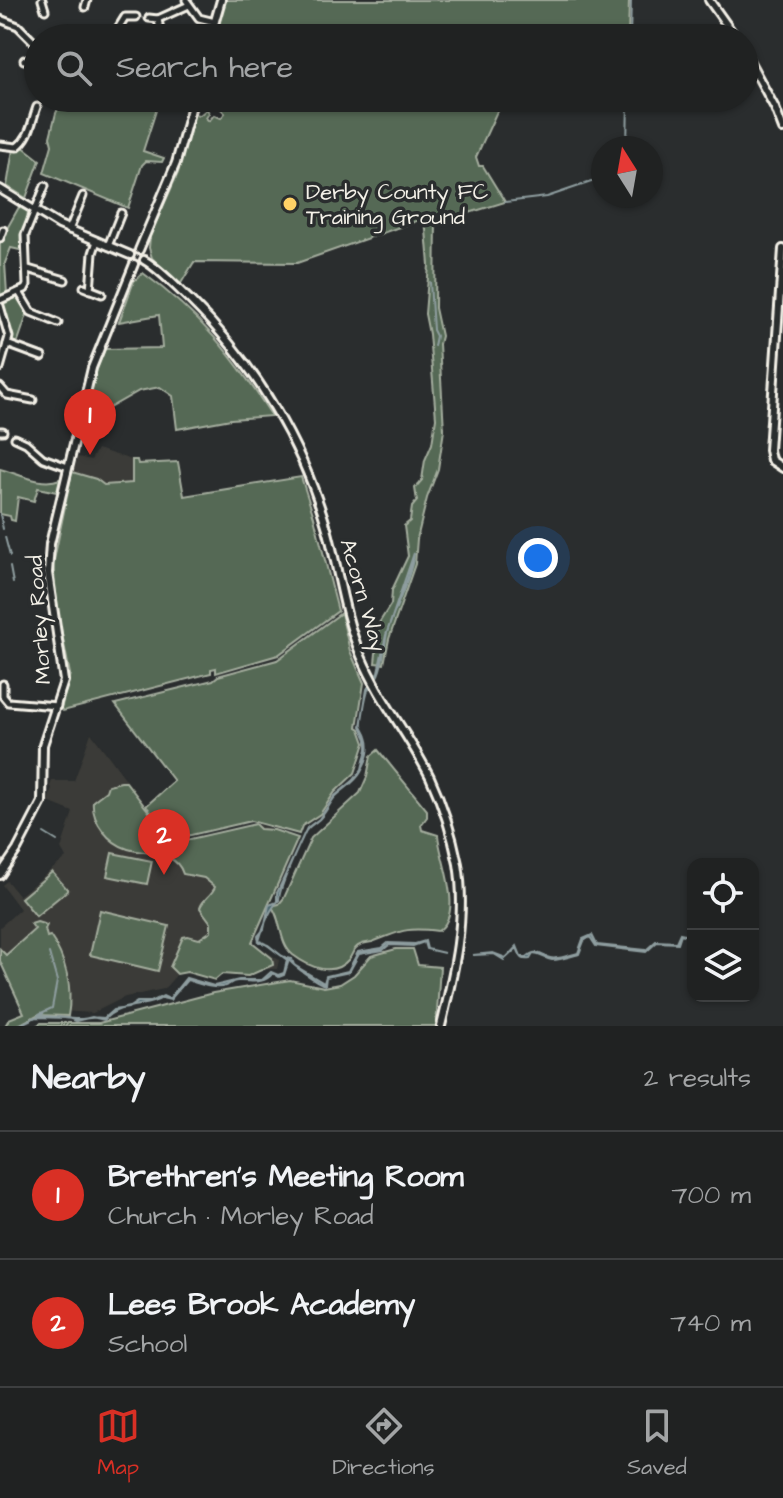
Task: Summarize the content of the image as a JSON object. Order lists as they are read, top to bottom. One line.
{"streets":{"street":["Acorn Way","Morley Road"]},"crossings":[["Acorn Way","Morley Road"]],"places":["Derby County FC Training Ground"],"north":"top","page":{"search":"Search here","pins":["1","2"],"heading":["Nearby","2 results"],"list":[{"mark":"1","name":"Brethren's Meeting Room","note":"Church · Morley Road","value":"700 m"},{"mark":"2","name":"Lees Brook Academy","note":"School","value":"740 m"}],"nav":["Map","Directions","Saved"]}}
